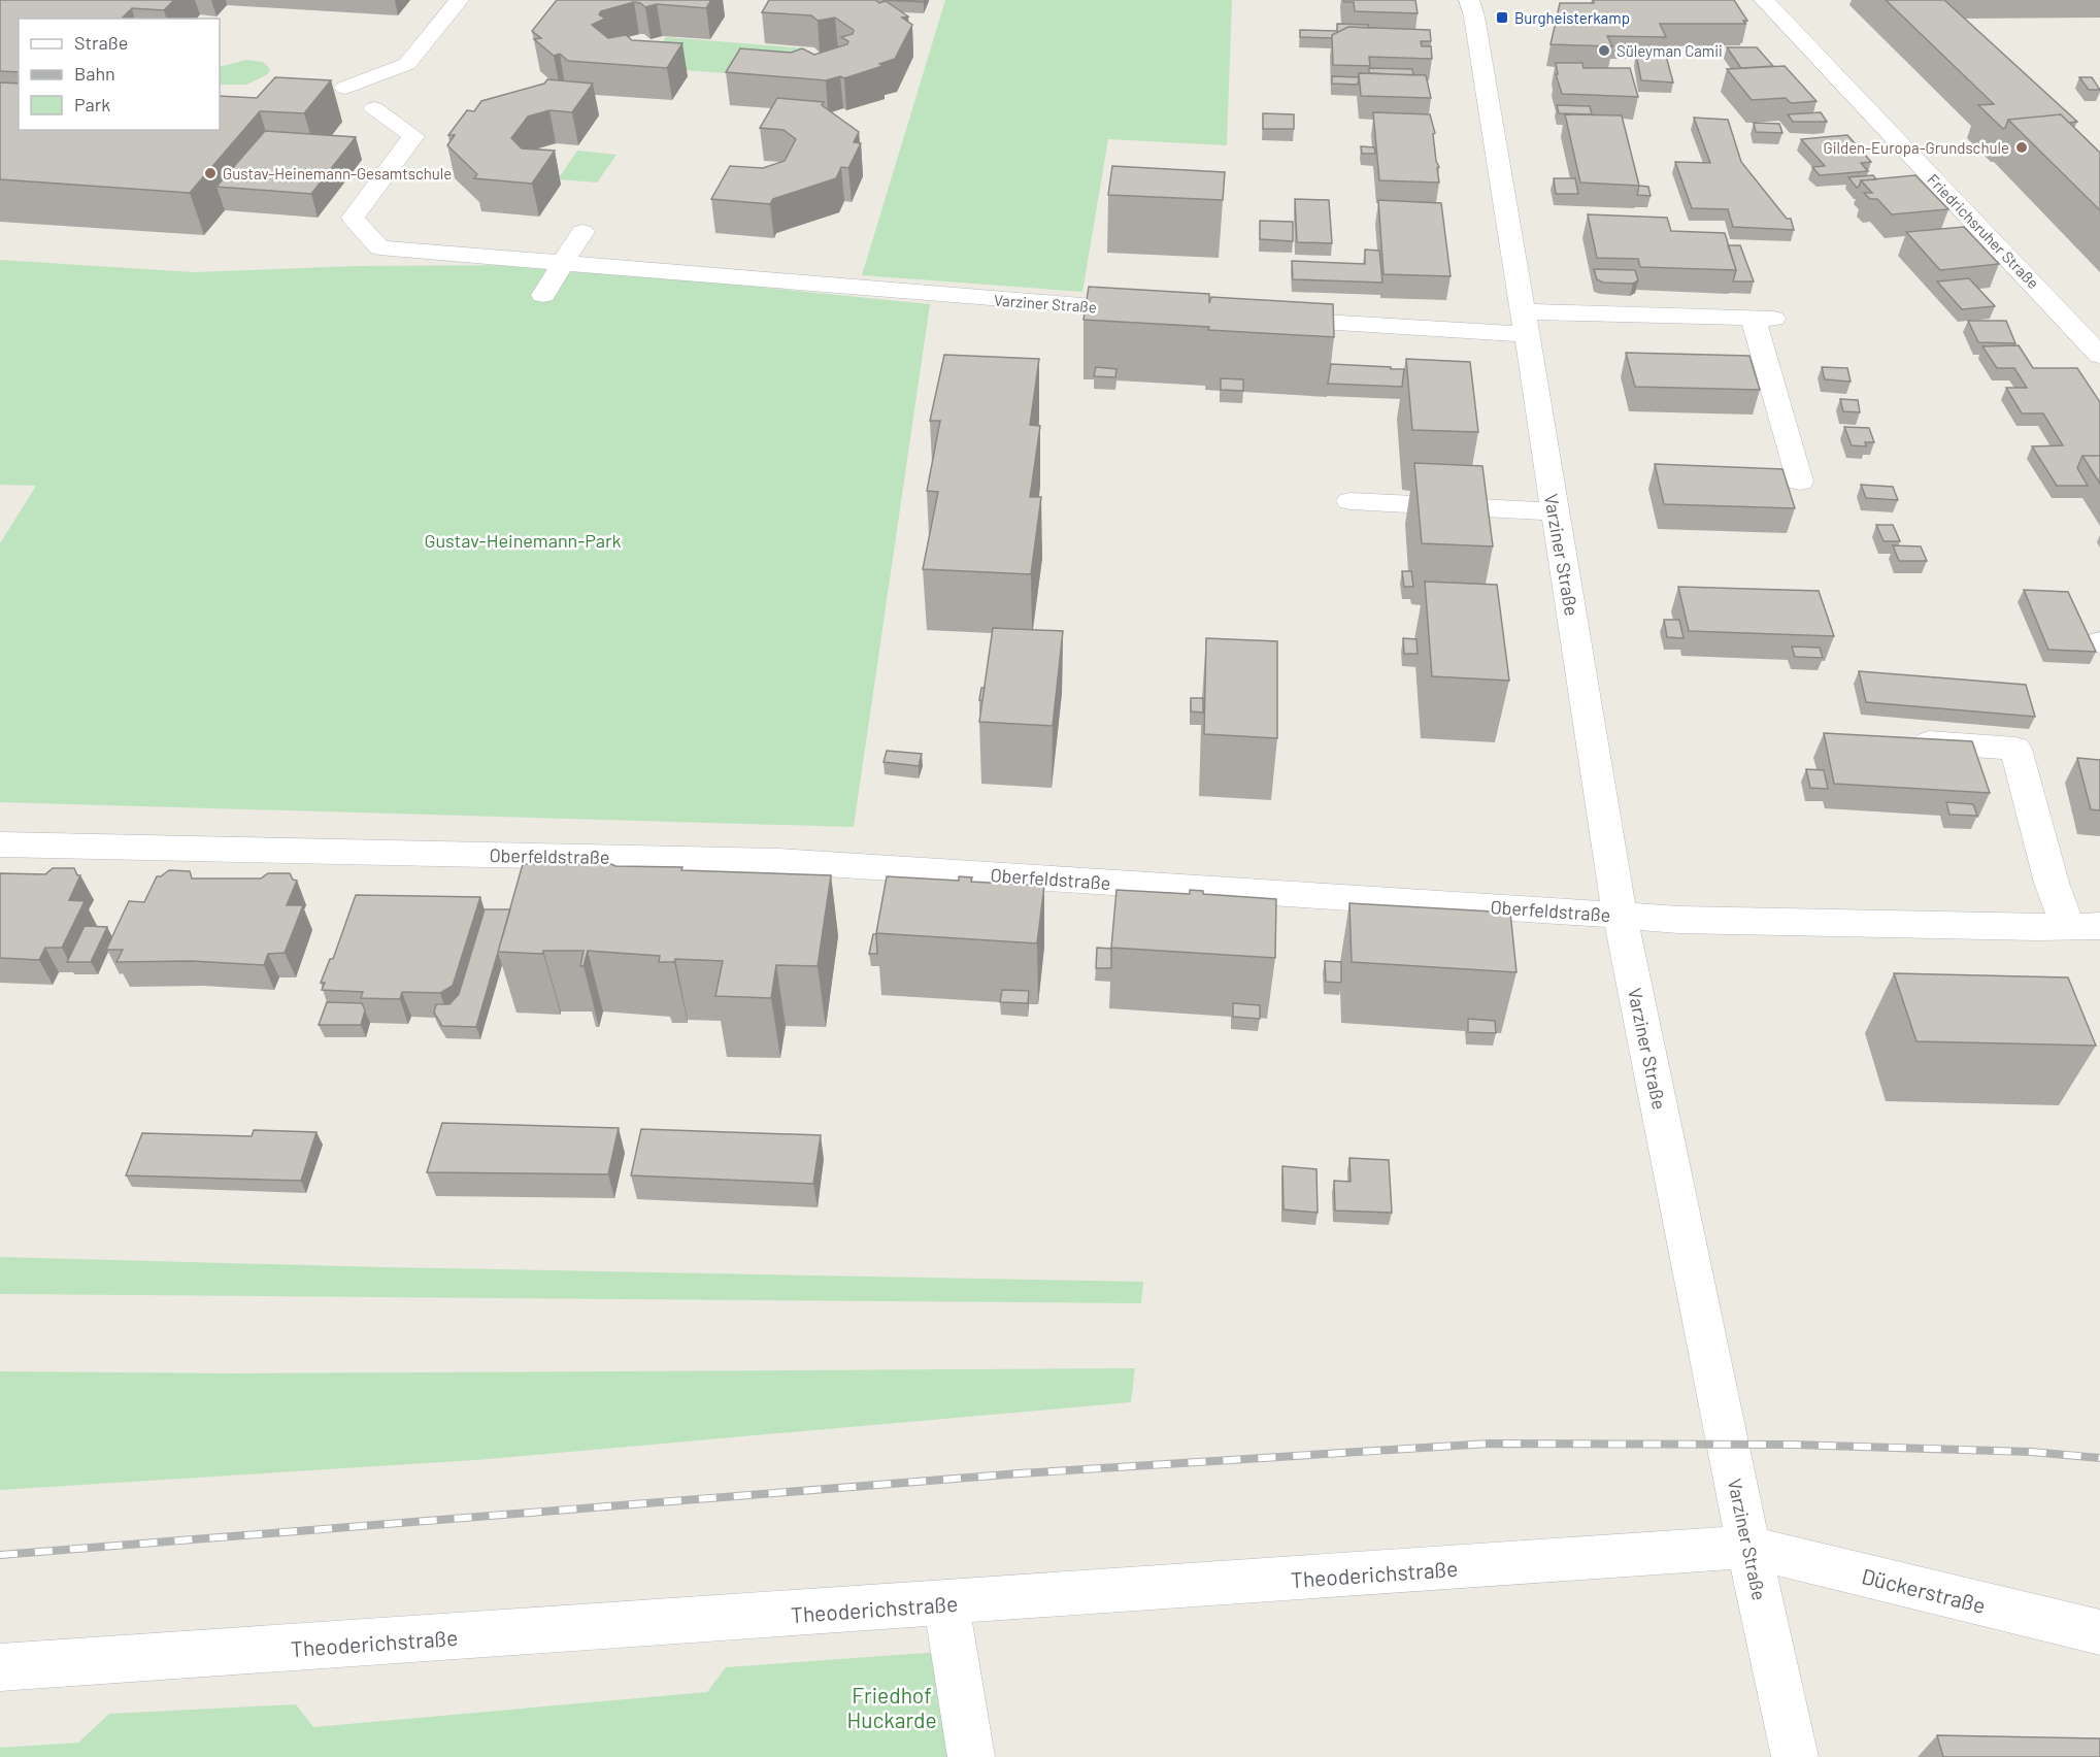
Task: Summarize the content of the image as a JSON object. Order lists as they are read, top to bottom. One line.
{"streets":{"street":["Friedrichsruher Straße","Varziner Straße","Oberfeldstraße","Theoderichstraße","Dückerstraße"]},"crossings":[["Varziner Straße","Oberfeldstraße"],["Varziner Straße","Theoderichstraße"],["Varziner Straße","Dückerstraße"],["Theoderichstraße","Dückerstraße"]],"parks":["Gustav-Heinemann-Park","Friedhof Huckarde"],"places":{"transit":["Burgheisterkamp"],"other":["Süleyman Camii","Gilden-Europa-Grundschule","Gustav-Heinemann-Gesamtschule"]},"legend":["Straße","Bahn","Park"]}
